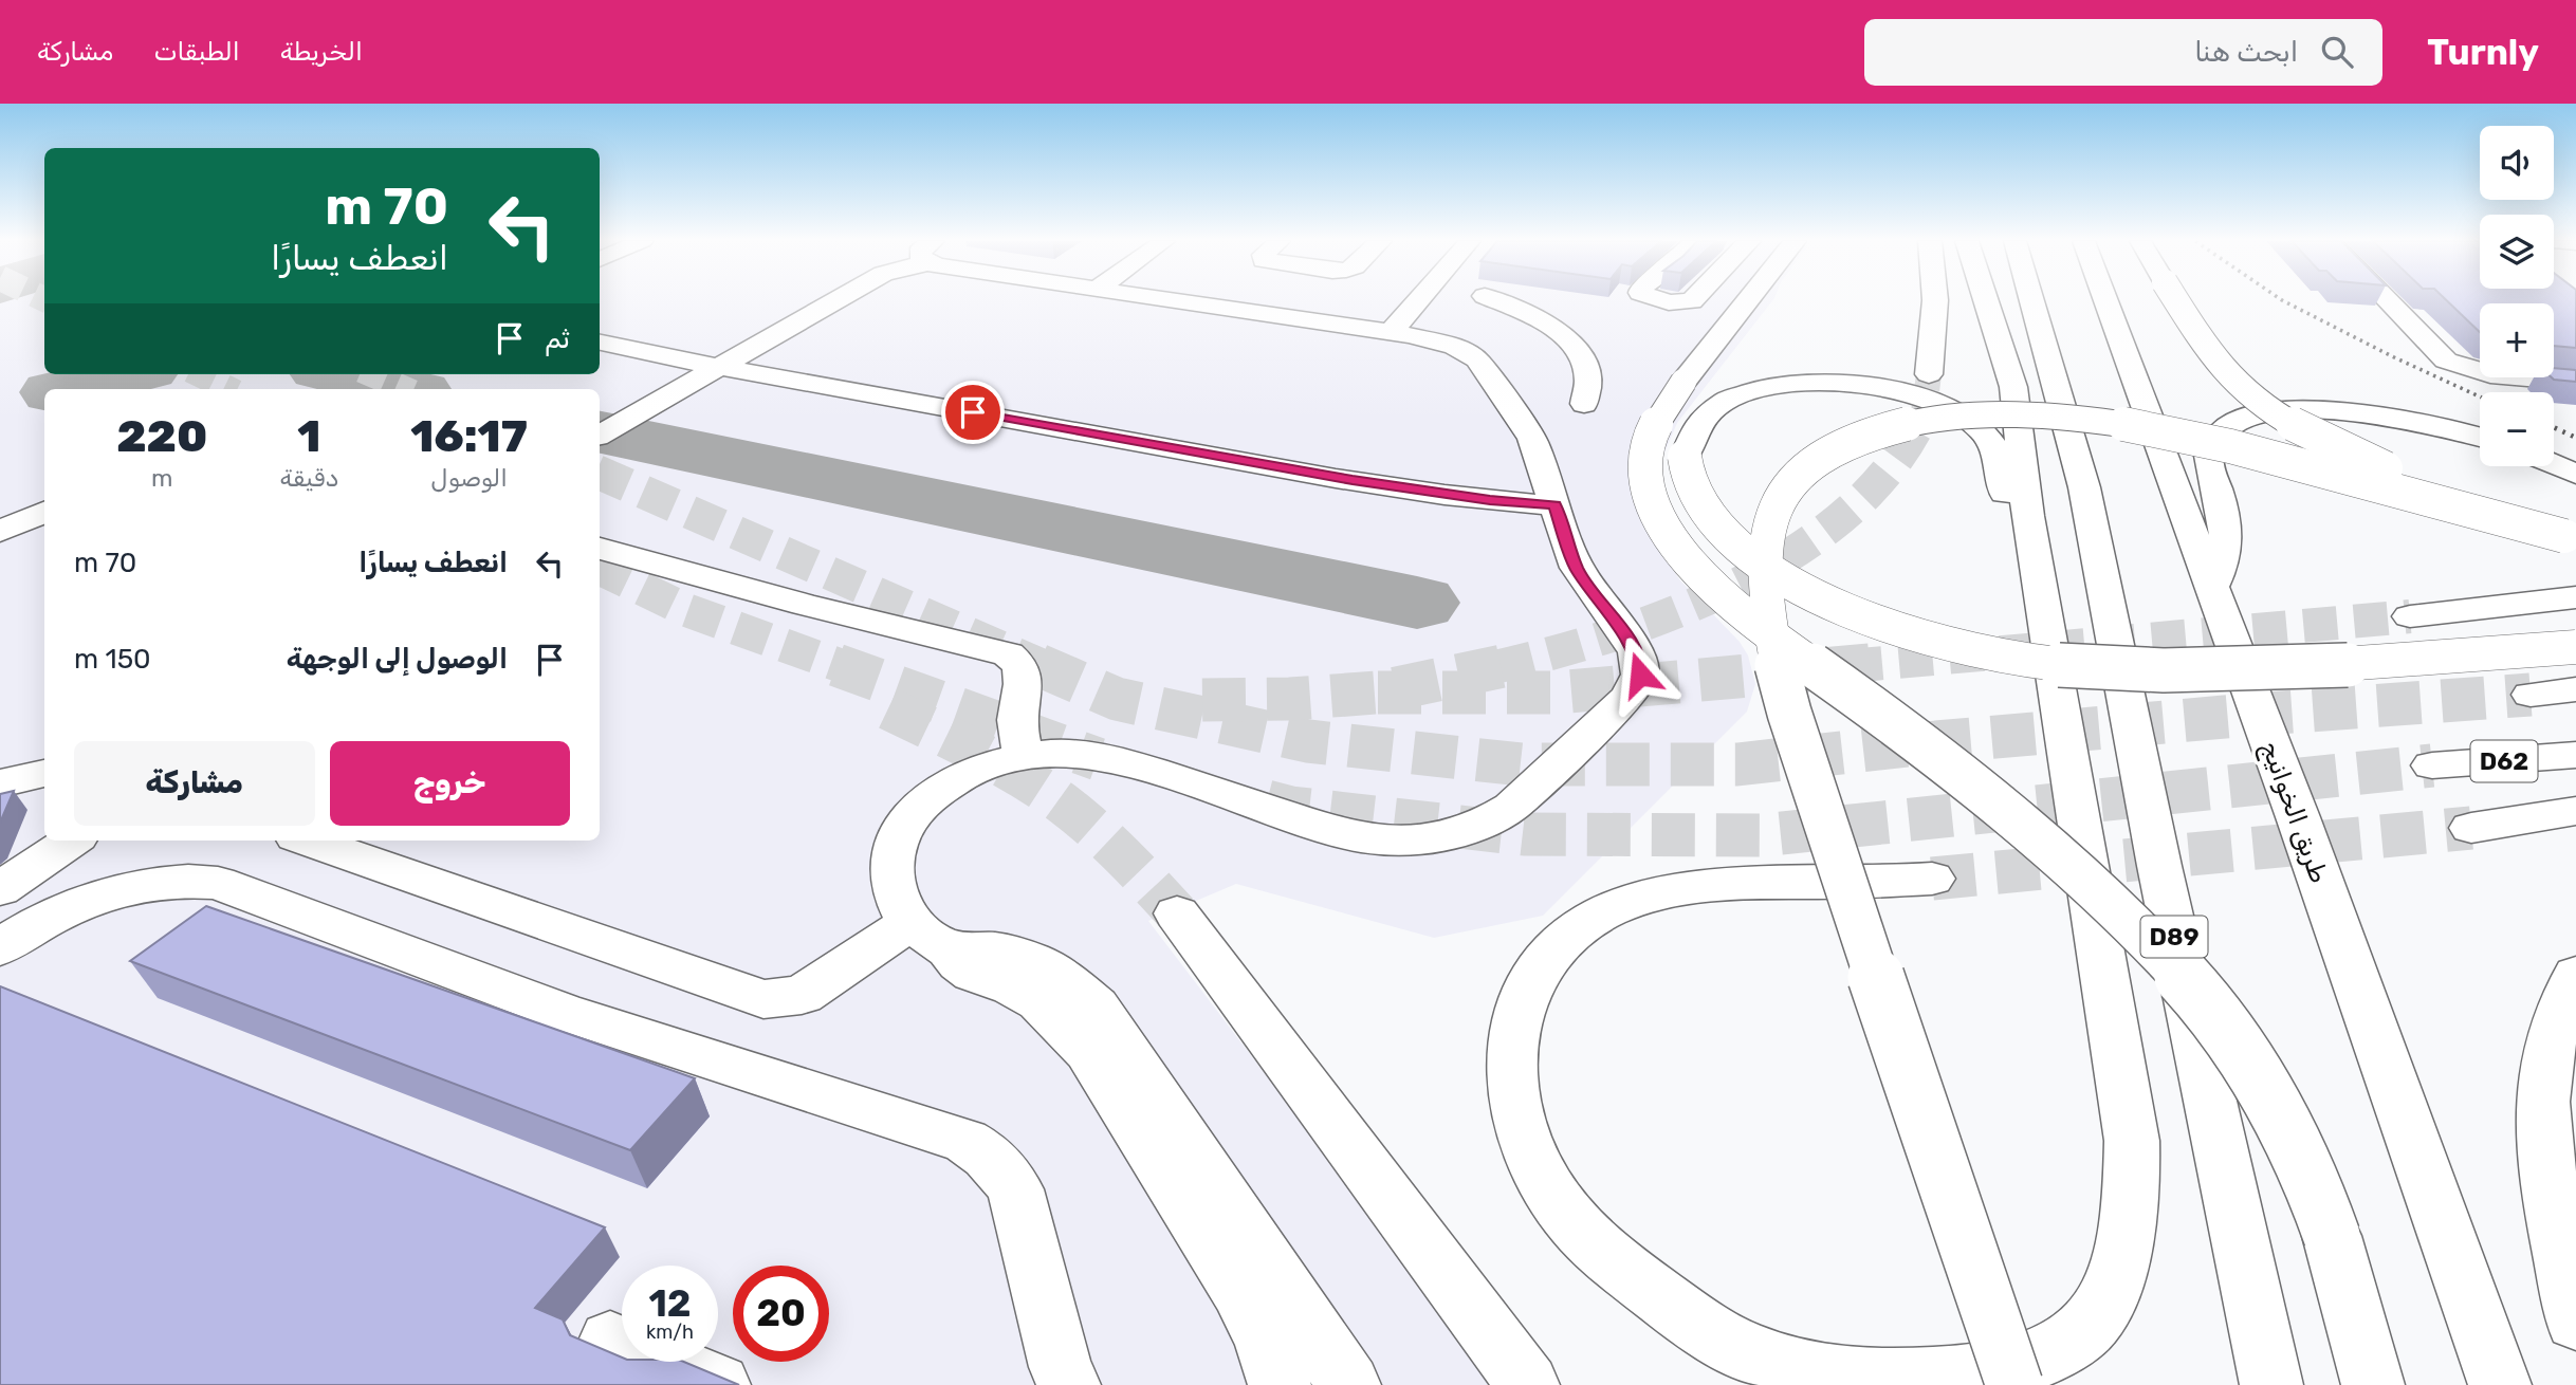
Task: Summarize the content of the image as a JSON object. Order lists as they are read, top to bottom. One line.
{"streets":{"main road":["D62","طريق الخوانيج","D89"]},"page":{"header":"Turnly","search":"ابحث هنا","nav":["الخريطة","الطبقات","مشاركة"],"map_buttons":["+","−"],"turn":["70 m","انعطف يسارًا"],"then":"ثم","eta":["16:17","الوصول","1","دقيقة","220","m"],"list":[{"name":"انعطف يسارًا","value":"70 m"},{"name":"الوصول إلى الوجهة","value":"150 m"}],"buttons":["خروج","مشاركة"],"speed":"12 km/h","limit":"20"}}
